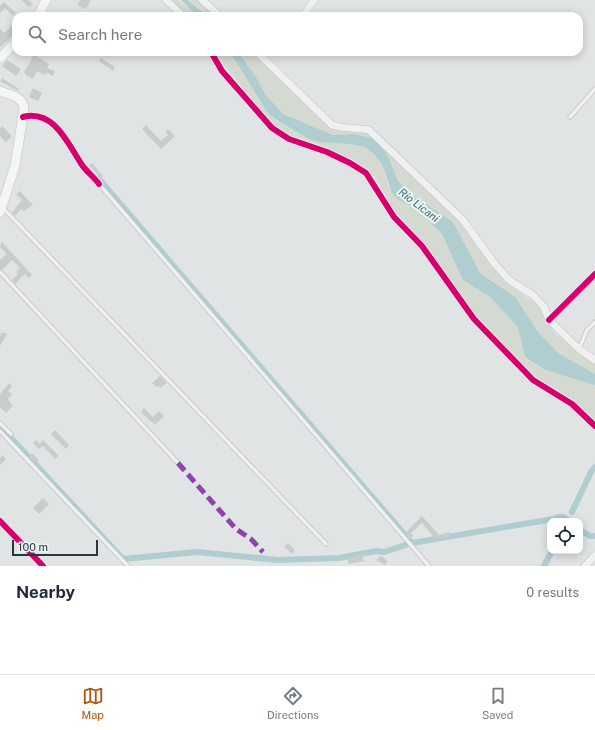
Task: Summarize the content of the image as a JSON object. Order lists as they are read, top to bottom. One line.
{"water":["Río Licani"],"scale_bar":"100 m","page":{"search":"Search here","scale":"100 m","heading":["Nearby","0 results"],"nav":["Map","Directions","Saved"]}}
